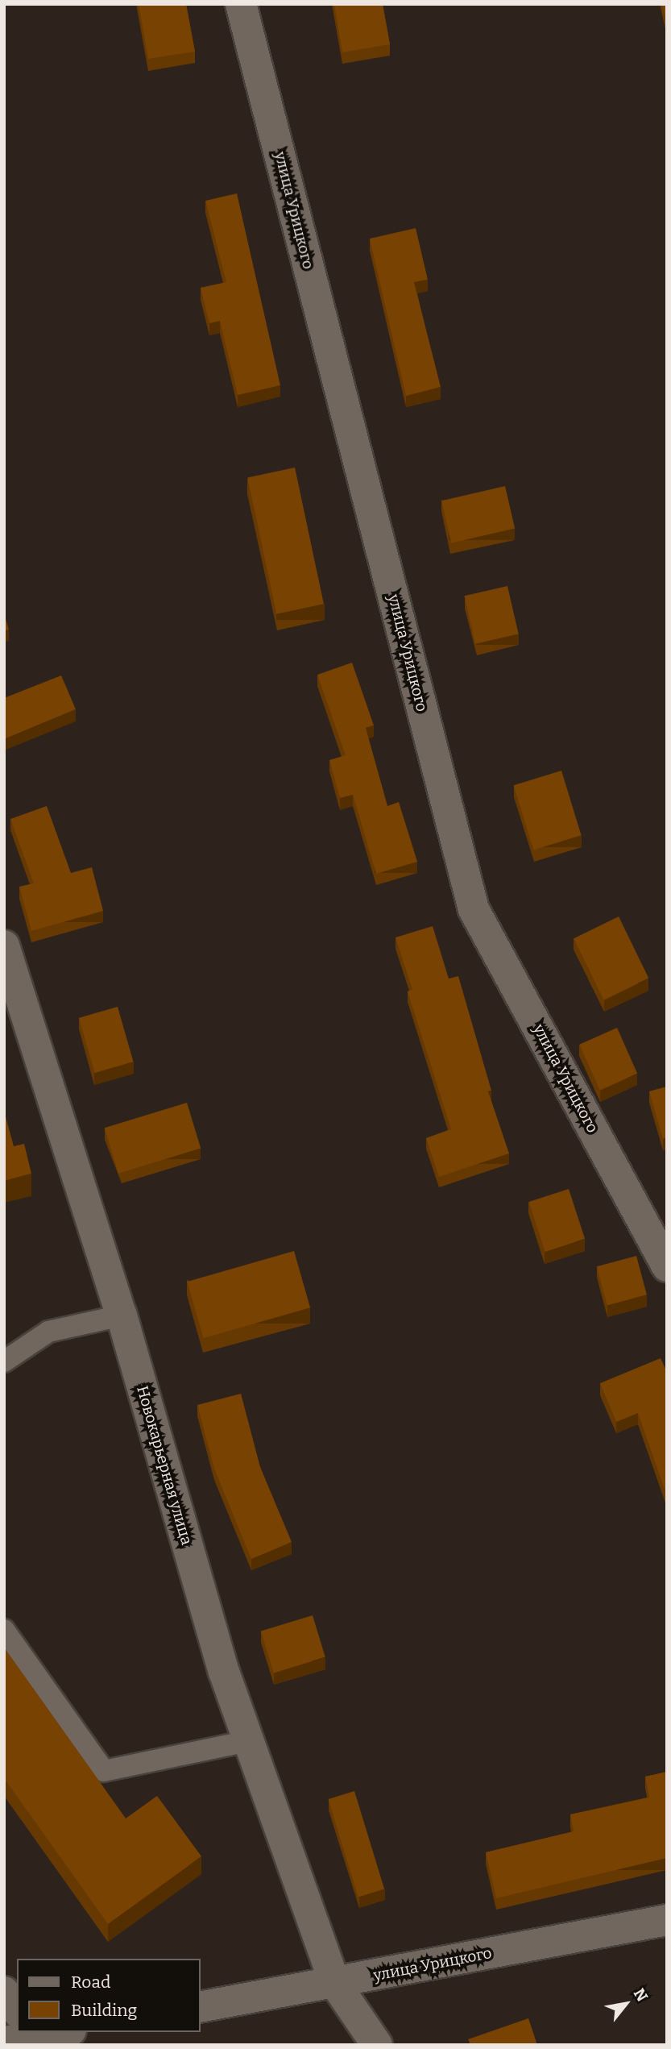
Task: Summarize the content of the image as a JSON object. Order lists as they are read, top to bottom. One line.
{"streets":{"street":["улица Урицкого","Новокарьерная улица"]},"crossings":[["улица Урицкого","Новокарьерная улица"]],"legend":["Road","Building"],"north":"top right"}
